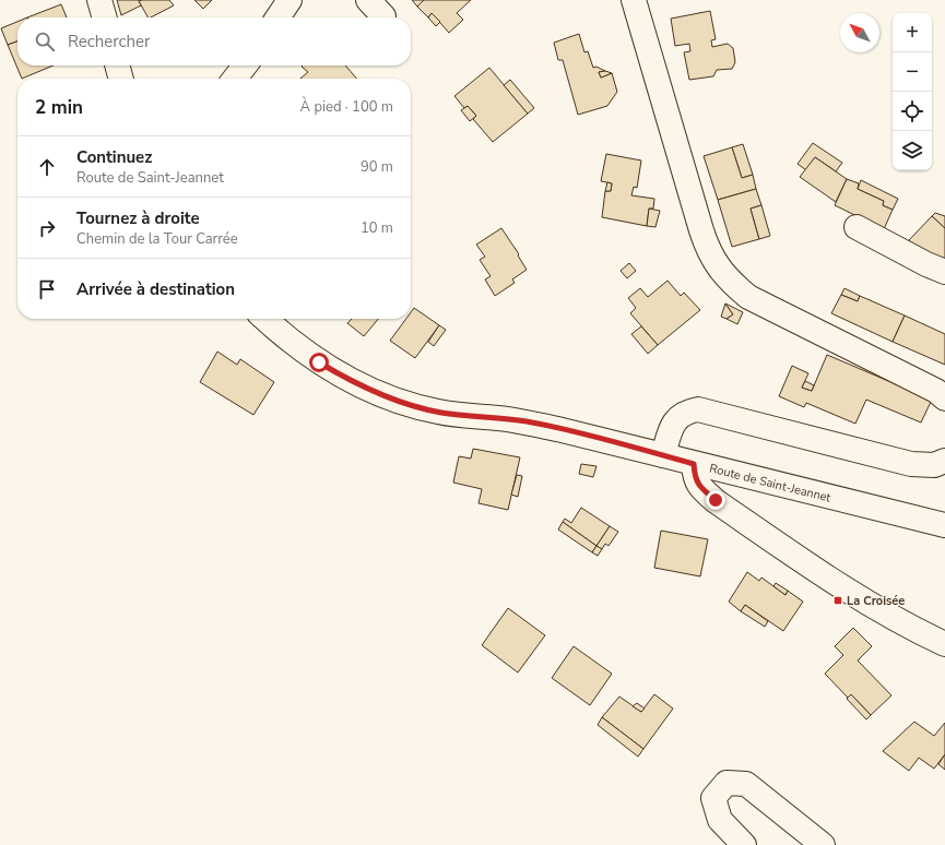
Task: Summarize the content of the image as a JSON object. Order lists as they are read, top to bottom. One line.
{"streets":{"street":["Route de Saint-Jeannet"]},"places":{"transit":["La Croisée"]},"north":"top left","page":{"map_buttons":["+","−"],"search":"Rechercher","heading":["2 min","À pied · 100 m"],"list":[["Continuez","Route de Saint-Jeannet","90 m"],["Tournez à droite","Chemin de la Tour Carrée","10 m"],"Arrivée à destination"]}}
